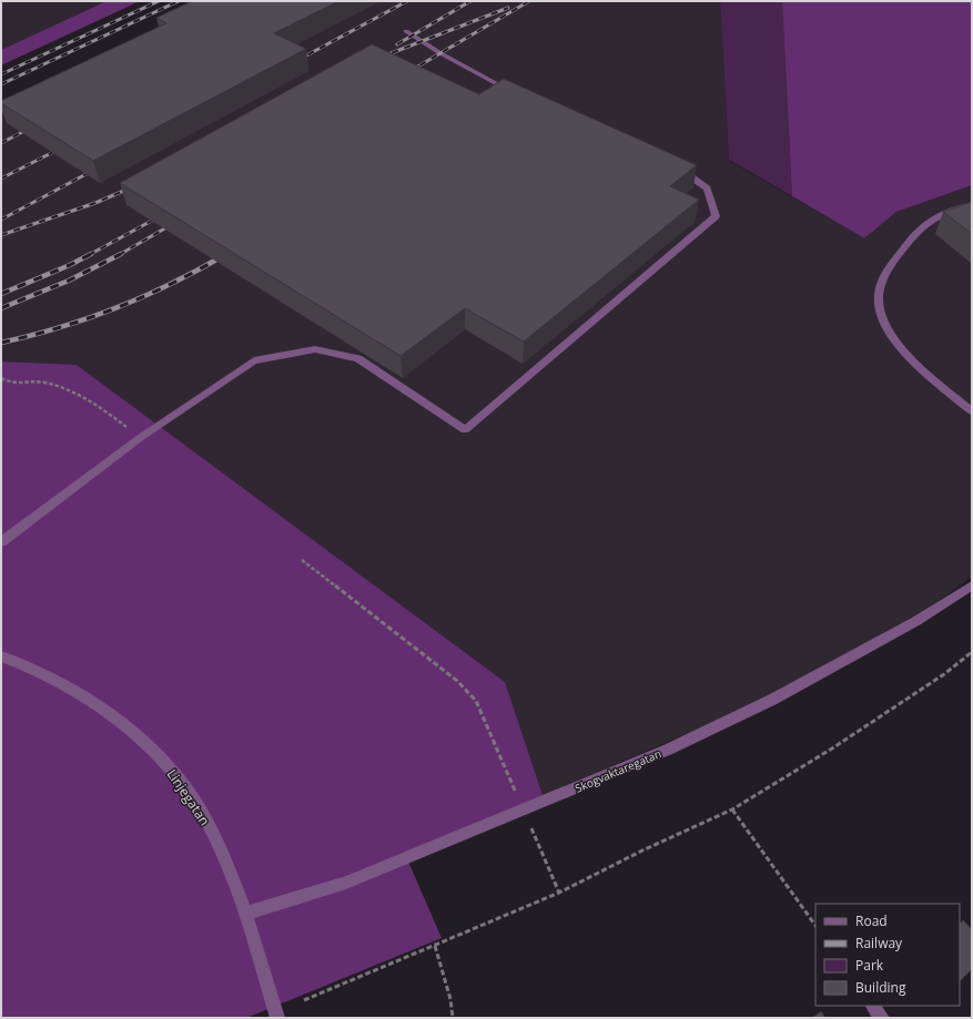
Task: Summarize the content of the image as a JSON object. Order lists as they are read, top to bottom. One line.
{"streets":{"street":["Skogvaktaregatan","Linjegatan"]},"crossings":[["Skogvaktaregatan","Linjegatan"]],"legend":["Road","Railway","Park","Building"]}
